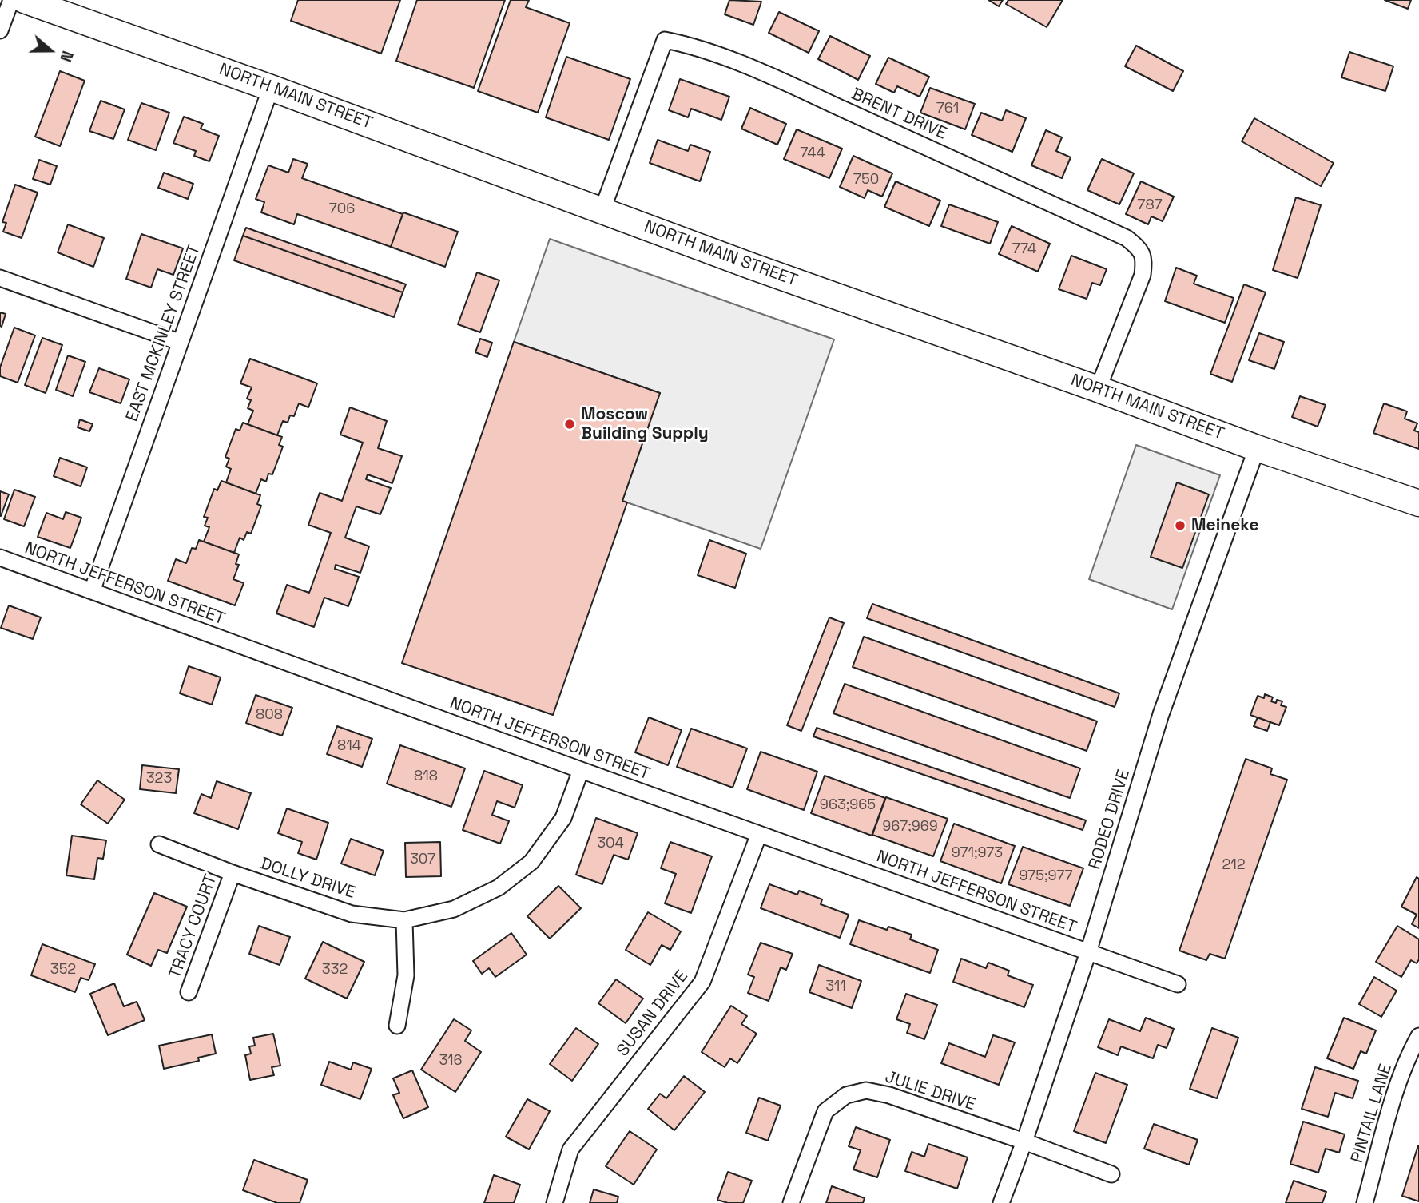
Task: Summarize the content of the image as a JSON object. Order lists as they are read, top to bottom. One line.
{"streets":{"highway":["NORTH MAIN STREET"],"street":["BRENT DRIVE","EAST MCKINLEY STREET","NORTH JEFFERSON STREET","RODEO DRIVE","DOLLY DRIVE","TRACY COURT","SUSAN DRIVE","JULIE DRIVE","PINTAIL LANE"]},"crossings":[["NORTH MAIN STREET","BRENT DRIVE"],["NORTH MAIN STREET","EAST MCKINLEY STREET"],["NORTH MAIN STREET","RODEO DRIVE"],["EAST MCKINLEY STREET","NORTH JEFFERSON STREET"],["NORTH JEFFERSON STREET","RODEO DRIVE"],["NORTH JEFFERSON STREET","DOLLY DRIVE"],["NORTH JEFFERSON STREET","SUSAN DRIVE"],["RODEO DRIVE","JULIE DRIVE"],["DOLLY DRIVE","TRACY COURT"]],"places":["Moscow Building Supply","Meineke"],"house_numbers":["761","744","750","787","706","774","808","814","818","323","963;965","967;969","304","971;973","307","212","975;977","352","332","311","316"],"north":"right"}
